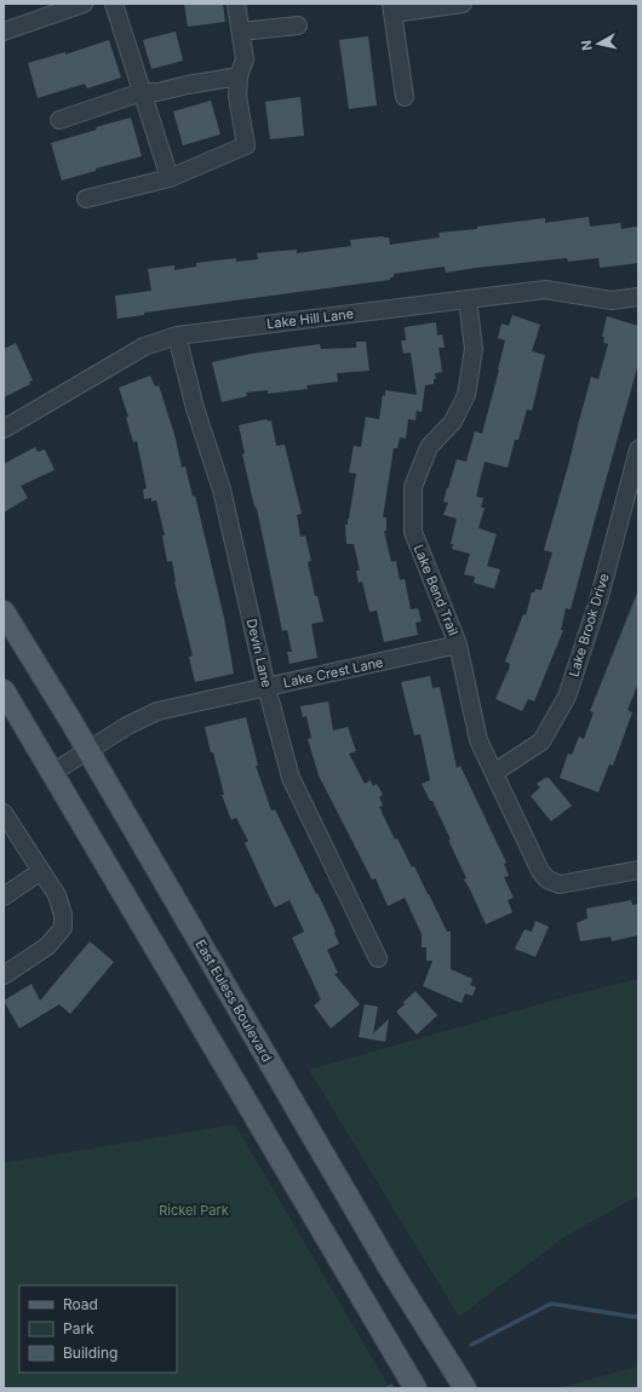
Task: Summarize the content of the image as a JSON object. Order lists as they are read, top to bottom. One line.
{"streets":{"main road":["East Euless Boulevard"],"street":["Lake Hill Lane","Lake Bend Trail","Lake Brook Drive","Devin Lane","Lake Crest Lane"]},"crossings":[["Lake Hill Lane","Lake Bend Trail"],["Lake Hill Lane","Devin Lane"],["Lake Bend Trail","Lake Brook Drive"],["Lake Bend Trail","Lake Crest Lane"],["Devin Lane","Lake Crest Lane"],["Lake Crest Lane","East Euless Boulevard"]],"parks":["Rickel Park"],"legend":["Road","Park","Building"],"north":"left"}
